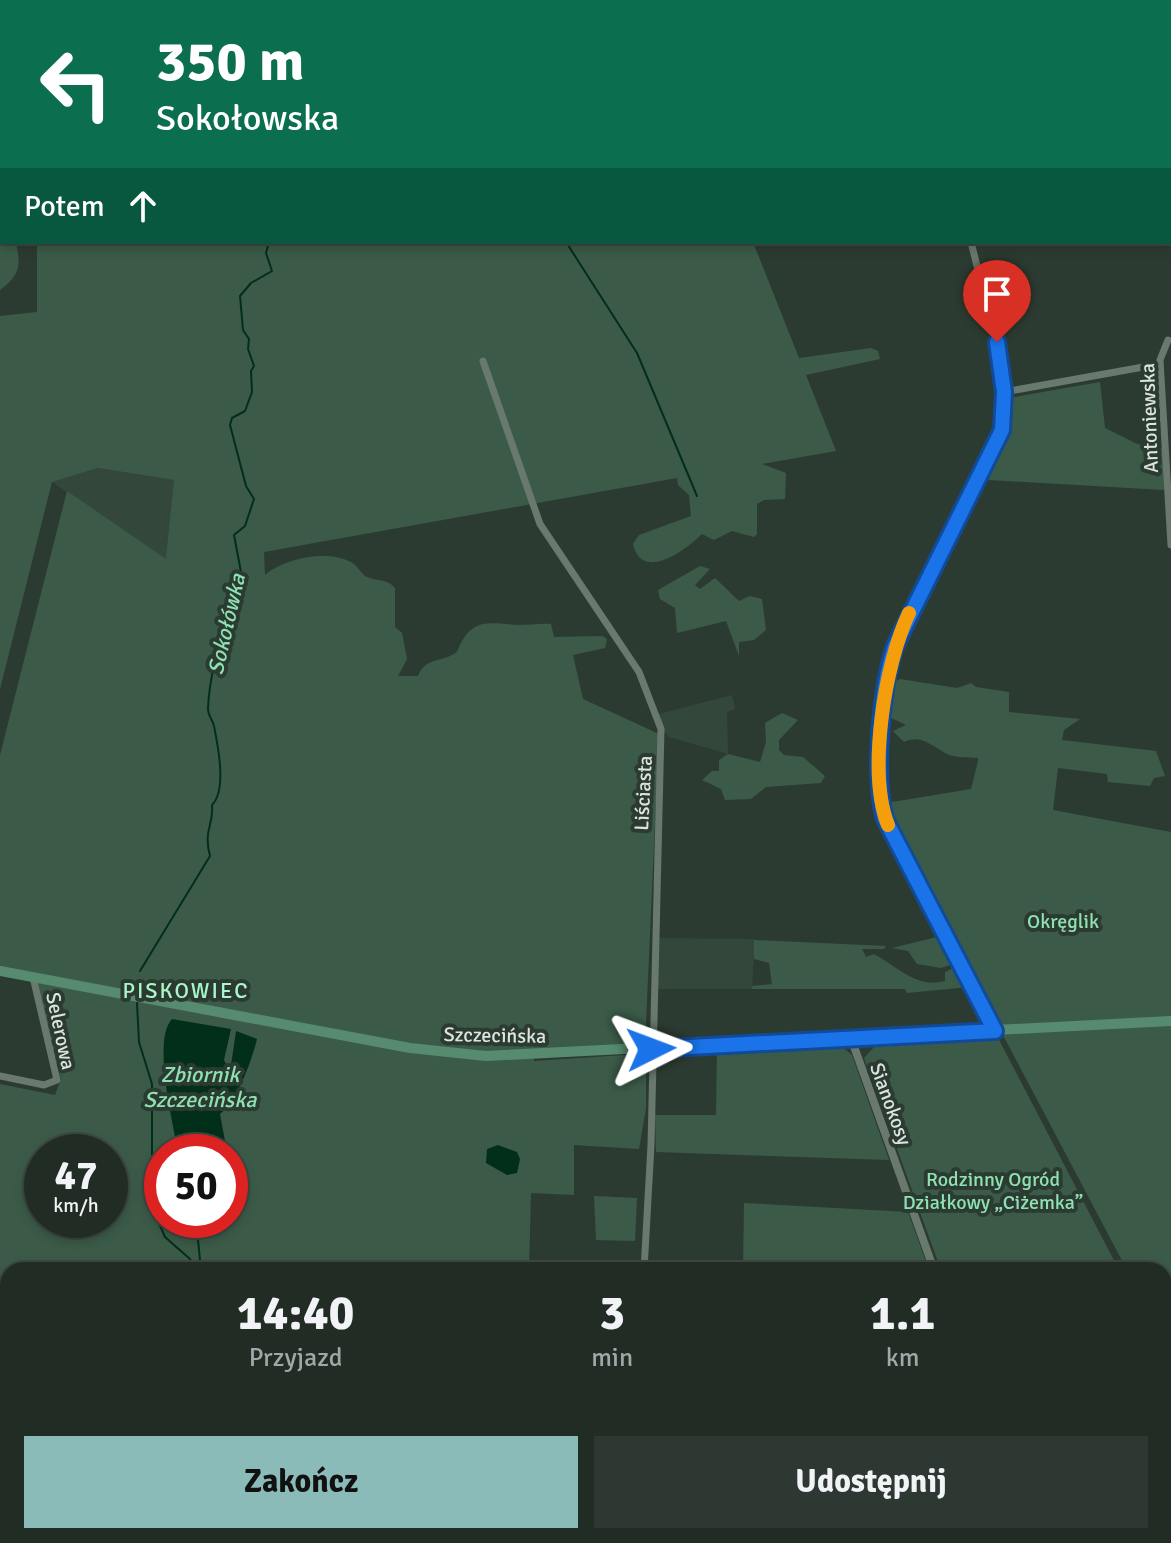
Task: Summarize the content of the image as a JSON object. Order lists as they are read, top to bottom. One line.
{"streets":{"main road":["Szczecińska"],"street":["Antoniewska","Liściasta","Selerowa","Sianokosy"]},"crossings":[["Liściasta","Szczecińska"],["Selerowa","Szczecińska"],["Szczecińska","Sianokosy"]],"districts":["PISKOWIEC"],"water":["Sokołówka","Zbiornik Szczecińska"],"parks":["Okręglik","Rodzinny Ogród Działkowy „Ciżemka”"],"page":{"turn":["350 m","Sokołowska"],"then":"Potem","speed":"47 km/h","limit":"50","eta":["14:40","Przyjazd","3","min","1.1","km"],"buttons":["Zakończ","Udostępnij"]}}
